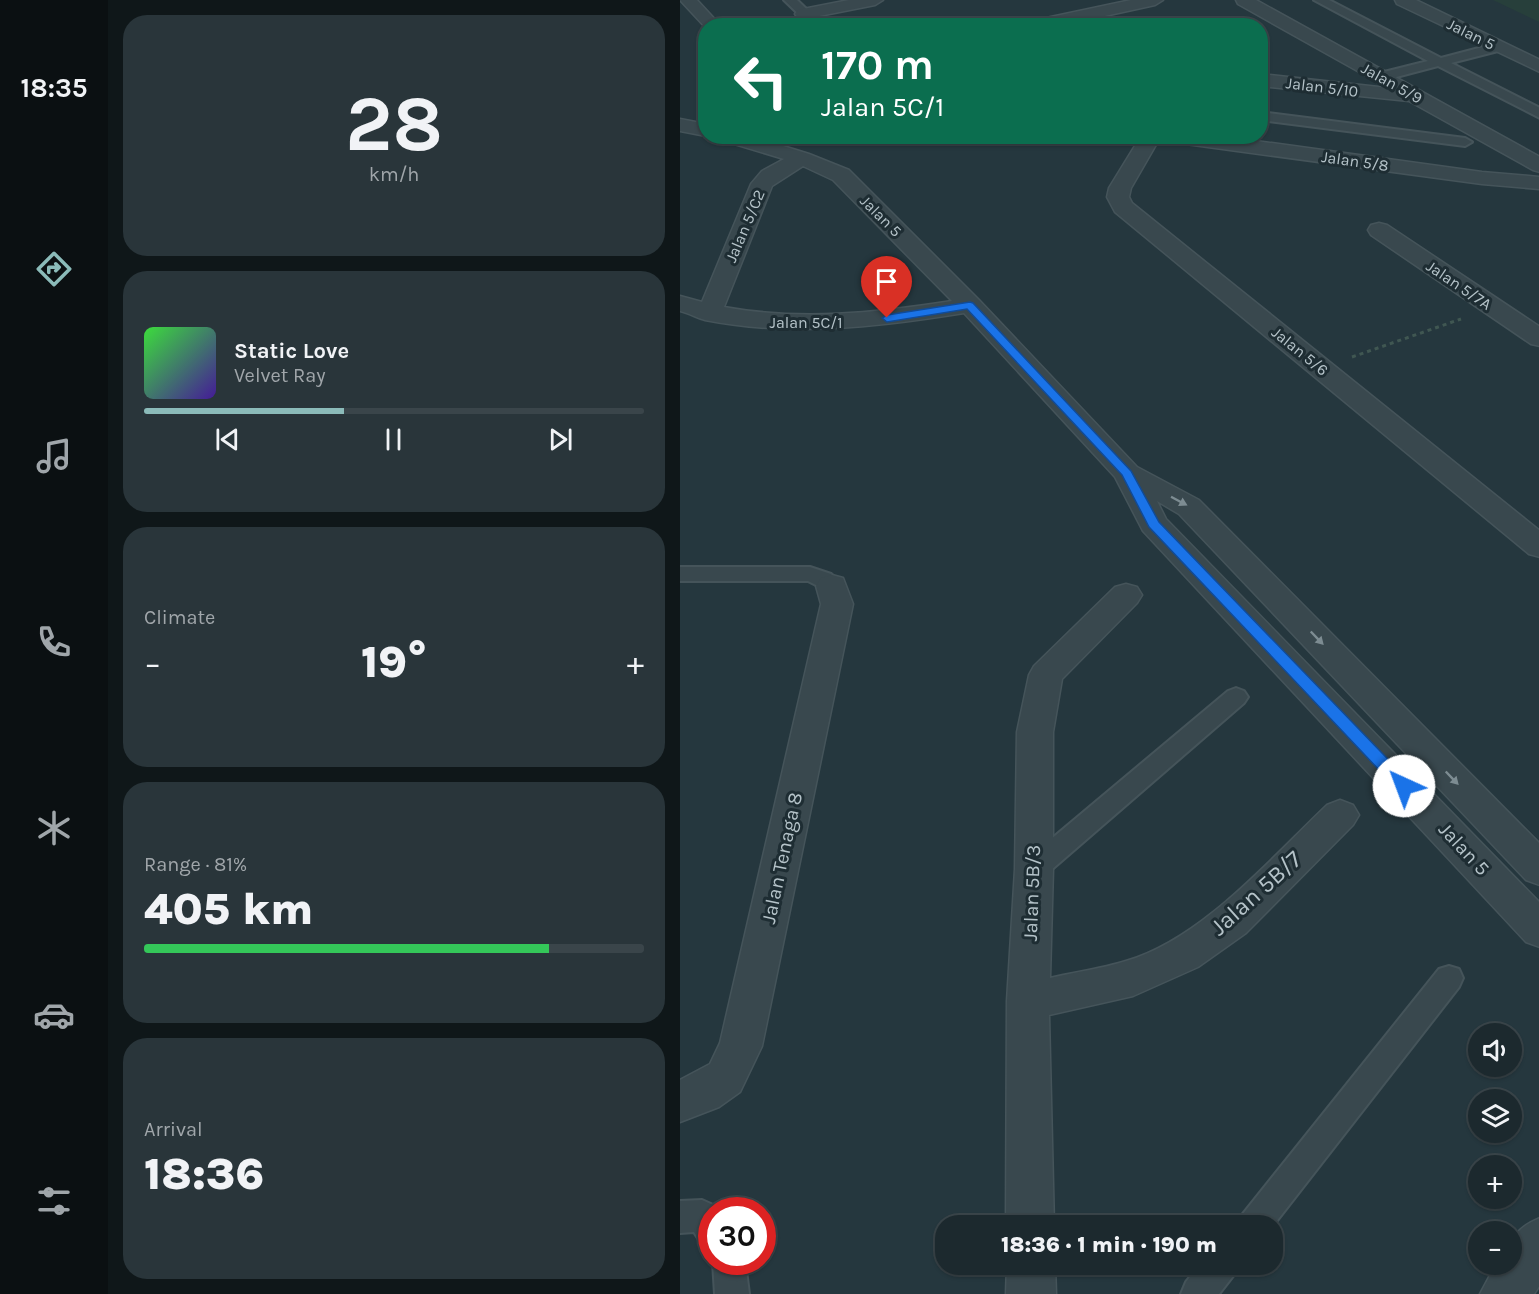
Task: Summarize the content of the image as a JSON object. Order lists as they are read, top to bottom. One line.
{"streets":{"street":["Jalan 5","Jalan 5/9","Jalan 5/10","Jalan 5/8","Jalan 5/C2","Jalan 5/7A","Jalan 5C/1","Jalan 5/6","Jalan Tenaga 8","Jalan 5B/3","Jalan 5B/7"]},"crossings":[["Jalan 5","Jalan 5/C2"],["Jalan 5","Jalan 5C/1"],["Jalan 5/9","Jalan 5/10"],["Jalan 5/C2","Jalan 5C/1"],["Jalan 5B/3","Jalan 5B/7"]],"page":{"tabs":"18:35","tile":[["28","km/h"],"Climate",["Range · 81%","405 km"],["Arrival","18:36"]],"turn":["170 m","Jalan 5C/1"],"song":["Static Love","Velvet Ray"],"heat":["−","19°","+"],"map_buttons":["+","−"],"limit":"30","trip":"18:36 · 1 min · 190 m"}}
